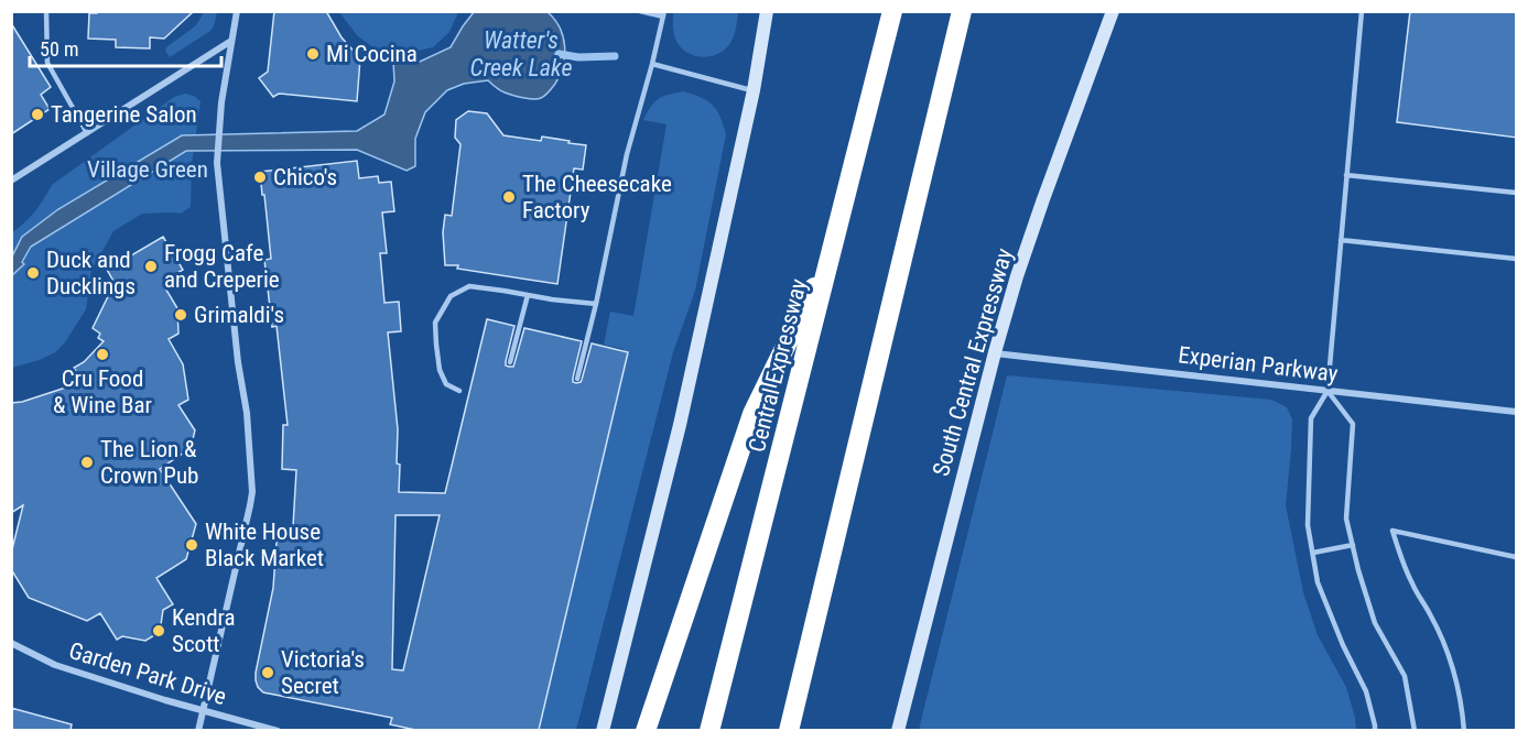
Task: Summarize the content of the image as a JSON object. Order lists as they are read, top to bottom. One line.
{"streets":{"highway":["Central Expressway"],"main road":["South Central Expressway"],"street":["Experian Parkway","Garden Park Drive"]},"crossings":[["South Central Expressway","Experian Parkway"]],"water":["Watter's Creek Lake"],"parks":["Village Green"],"places":["Mi Cocina","Tangerine Salon","Chico's","The Cheesecake Factory","Frogg Cafe and Creperie","Duck and Ducklings","Grimaldi's","Cru Food & Wine Bar","The Lion & Crown Pub","White House Black Market","Kendra Scott","Victoria's Secret"],"scale_bar":"50 m"}
